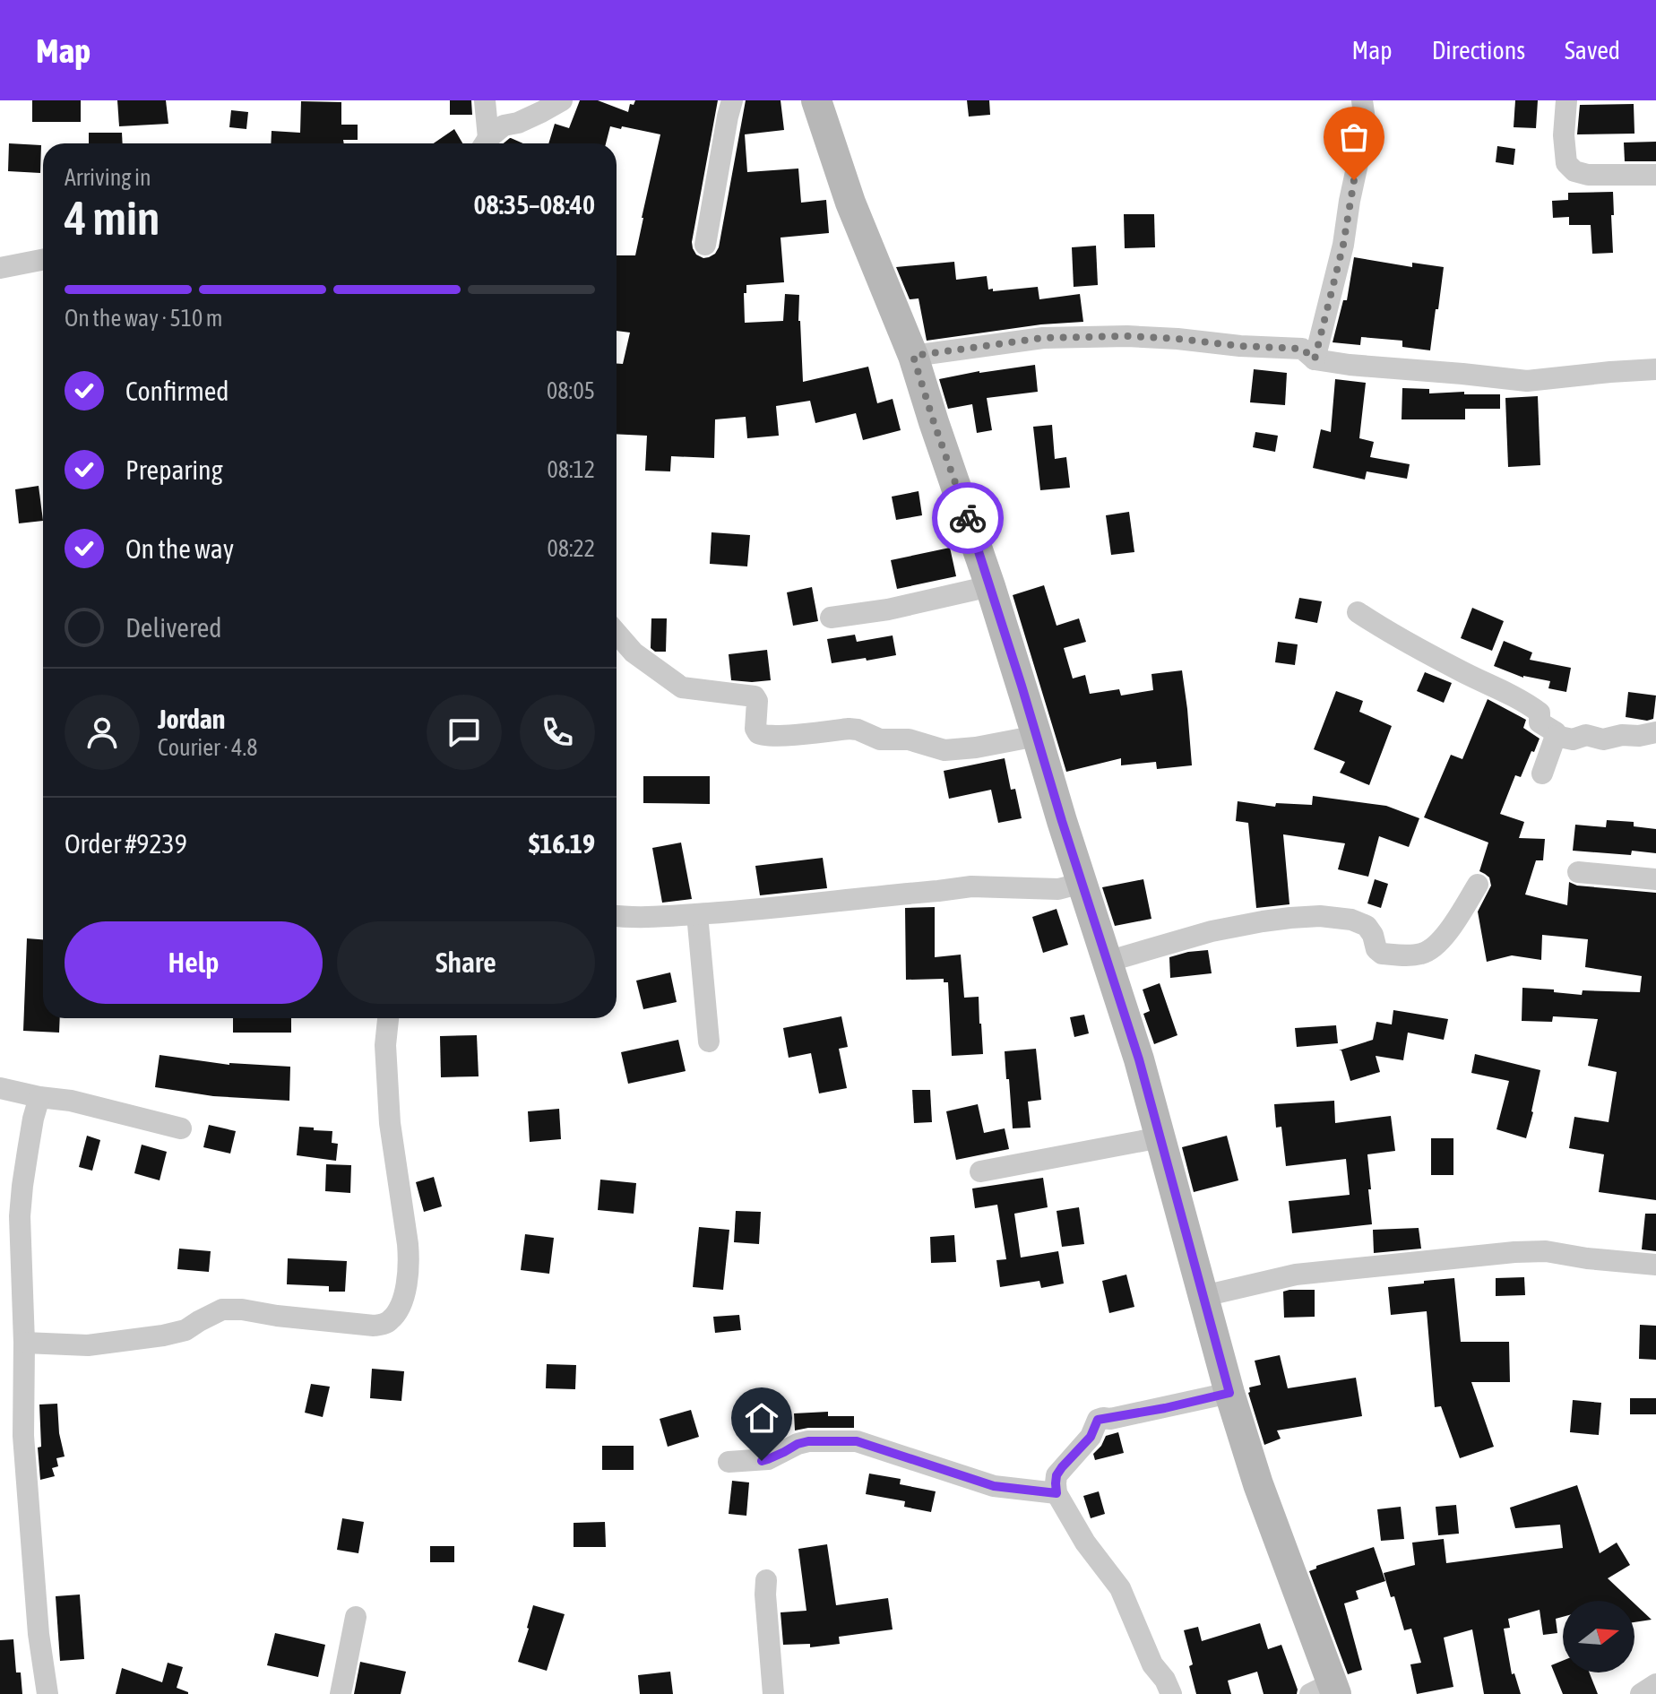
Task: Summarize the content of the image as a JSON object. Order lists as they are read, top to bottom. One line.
{"north":"right","page":{"header":"Map","nav":["Map","Directions","Saved"],"heading":["4 min","Arriving in","08:35–08:40"],"panel":["Jordan","Courier · 4.8","Order #9239","$16.19"],"bar":"On the way · 510 m","list":[["Confirmed","08:05"],["Preparing","08:12"],["On the way","08:22"],"Delivered"],"buttons":["Help","Share"]}}
